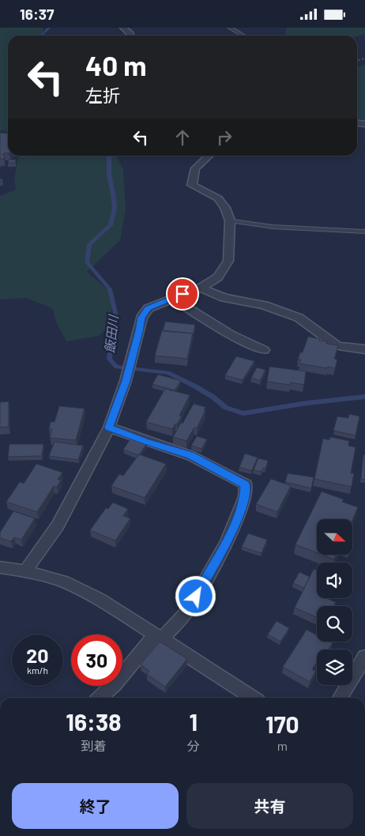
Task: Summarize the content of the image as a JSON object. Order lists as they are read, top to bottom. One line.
{"water":["飯田川"],"north":"right","page":{"status":"16:37","turn":["40 m","左折"],"speed":"20 km/h","limit":"30","eta":["16:38","到着","1","分","170","m"],"buttons":["終了","共有"]}}
